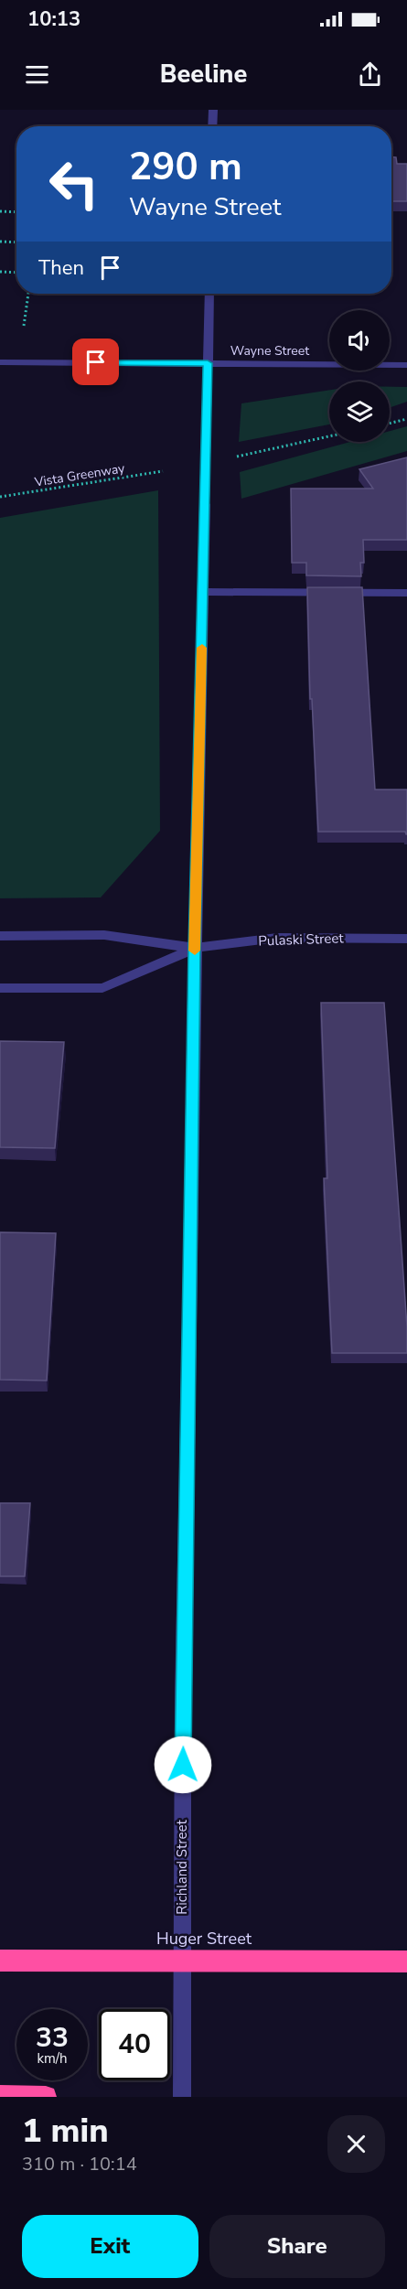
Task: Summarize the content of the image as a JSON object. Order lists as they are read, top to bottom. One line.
{"streets":{"highway":["Huger Street"],"street":["Wayne Street","Pulaski Street","Richland Street"],"path":["Vista Greenway"]},"crossings":[["Wayne Street","Richland Street"],["Pulaski Street","Richland Street"],["Richland Street","Huger Street"]],"page":{"status":"10:13","header":"Beeline","turn":["290 m","Wayne Street"],"then":"Then","speed":"33 km/h","limit":"40","heading":["1 min","310 m · 10:14"],"buttons":["Exit","Share"]}}
